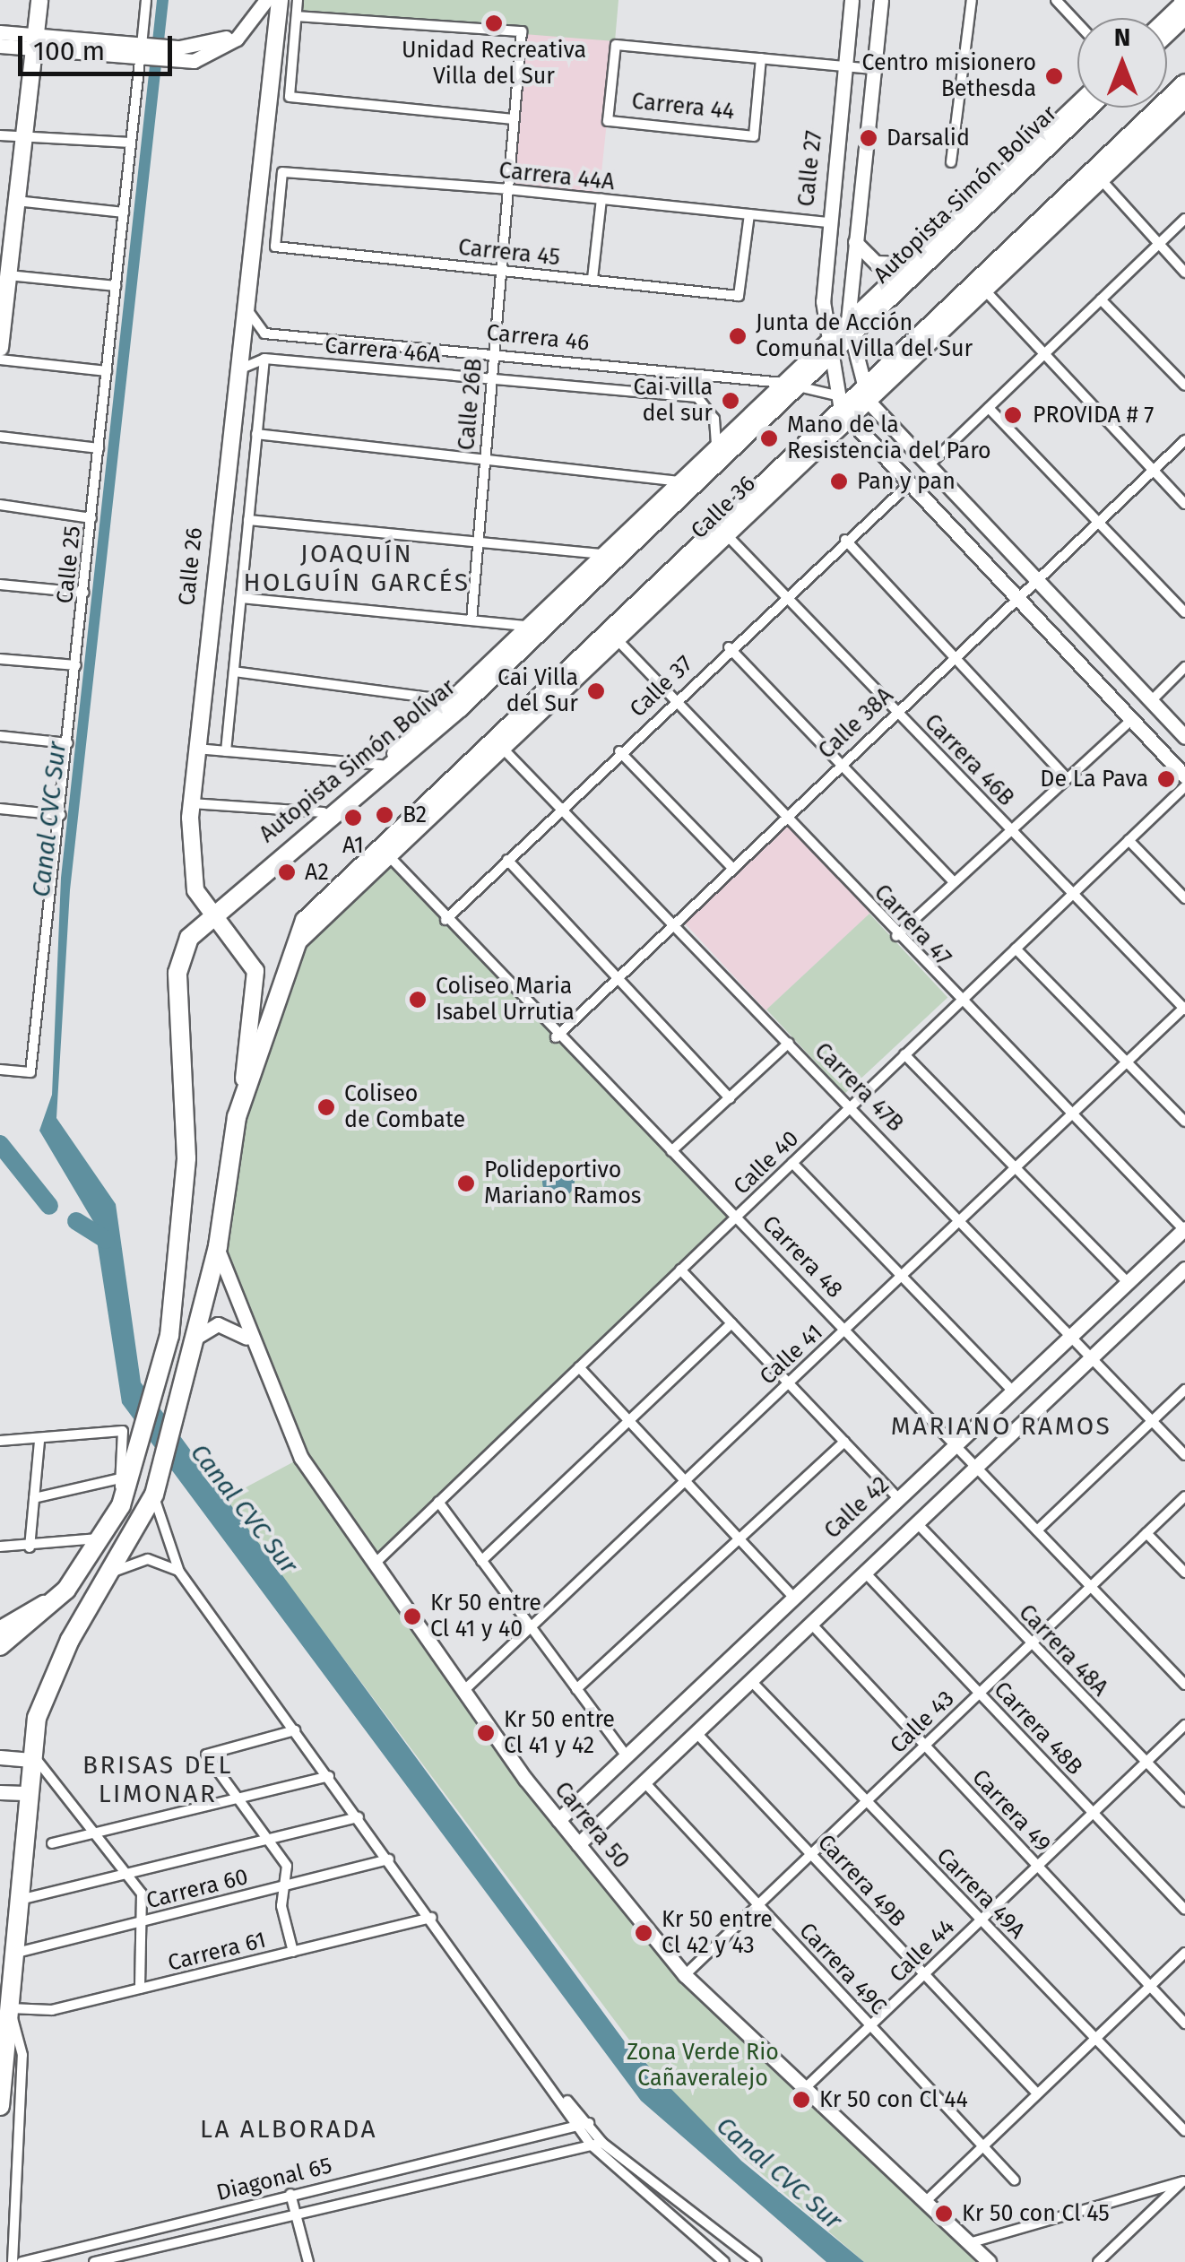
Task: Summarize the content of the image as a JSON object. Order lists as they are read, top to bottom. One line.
{"streets":{"highway":["Autopista Simón Bolívar"],"main road":["Calle 26"],"street":["Carrera 44","Calle 27","Carrera 44A","Carrera 45","Carrera 46","Carrera 46A","Calle 26B","Calle 36","Calle 25","Calle 37","Calle 38A","Carrera 46B","Carrera 47","Carrera 47B","Calle 40","Carrera 48","Calle 41","Calle 42","Carrera 48A","Calle 43","Carrera 48B","Carrera 49","Carrera 50","Carrera 49B","Carrera 60","Carrera 49A","Calle 44","Carrera 61","Carrera 49C","Diagonal 65"]},"crossings":[["Calle 27","Carrera 44A"],["Calle 27","Autopista Simón Bolívar"],["Carrera 44A","Carrera 45"],["Carrera 44A","Calle 26B"],["Autopista Simón Bolívar","Carrera 46"],["Autopista Simón Bolívar","Calle 26"],["Carrera 45","Calle 26B"],["Carrera 46","Calle 26B"],["Carrera 46","Calle 26"],["Carrera 46A","Calle 26B"],["Calle 36","Carrera 46B"],["Calle 36","Carrera 47"],["Calle 36","Carrera 47B"],["Calle 36","Carrera 48"],["Calle 37","Carrera 46B"],["Calle 37","Carrera 47"],["Calle 37","Carrera 47B"],["Calle 37","Carrera 48"],["Calle 38A","Carrera 46B"],["Calle 38A","Carrera 47"],["Calle 38A","Carrera 47B"],["Calle 38A","Carrera 48"],["Carrera 46B","Calle 40"],["Carrera 46B","Calle 41"],["Carrera 47","Calle 40"],["Carrera 47","Calle 41"],["Carrera 47","Calle 42"],["Carrera 47B","Calle 40"],["Carrera 47B","Calle 41"],["Carrera 47B","Calle 42"],["Calle 40","Carrera 48"],["Calle 40","Carrera 50"],["Carrera 48","Calle 41"],["Carrera 48","Calle 42"],["Carrera 48","Calle 43"],["Calle 41","Carrera 50"],["Calle 42","Carrera 50"],["Carrera 48A","Calle 43"],["Carrera 48A","Calle 44"],["Calle 43","Carrera 48B"],["Calle 43","Carrera 49"],["Calle 43","Carrera 50"],["Calle 43","Carrera 49B"],["Calle 43","Carrera 49A"],["Calle 43","Carrera 49C"],["Carrera 48B","Calle 44"],["Carrera 49","Calle 44"],["Carrera 50","Calle 44"],["Carrera 49B","Calle 44"],["Carrera 49A","Calle 44"],["Calle 44","Carrera 49C"]],"districts":["JOAQUÍN HOLGUÍN GARCÉS","MARIANO RAMOS","BRISAS DEL LIMONAR","LA ALBORADA"],"water":["Canal CVC Sur"],"parks":["Zona Verde Rio Cañaveralejo"],"places":["Unidad Recreativa Villa del Sur","Centro misionero Bethesda","Darsalid","Junta de Acción Comunal Villa del Sur","Cai villa del sur","PROVIDA # 7","Mano de la Resistencia del Paro","Pan y pan","Cai Villa del Sur","De La Pava","B2","A1","A2","Coliseo Maria Isabel Urrutia","Coliseo de Combate","Polideportivo Mariano Ramos","Kr 50 entre Cl 41 y 40","Kr 50 entre Cl 41 y 42","Kr 50 entre Cl 42 y 43","Kr 50 con Cl 44","Kr 50 con Cl 45"],"scale_bar":"100 m","north":"top"}
